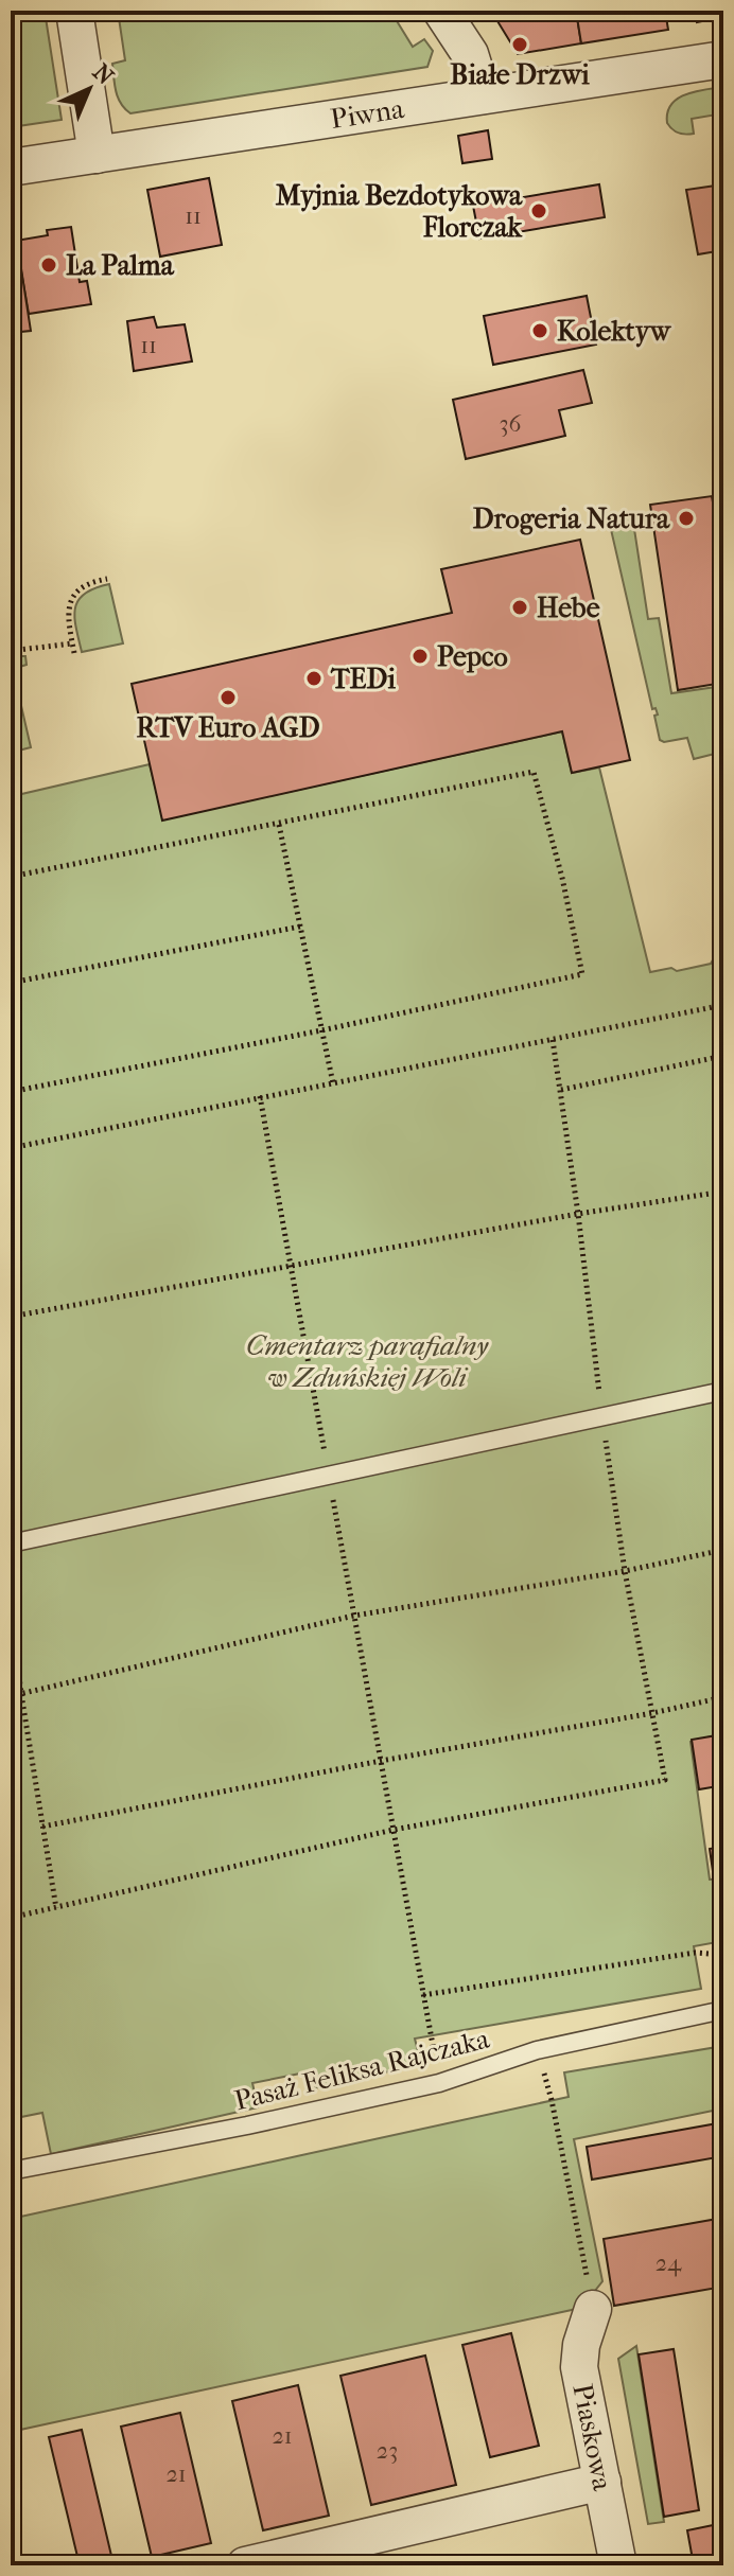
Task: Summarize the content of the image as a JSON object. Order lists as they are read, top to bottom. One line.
{"streets":{"street":["Piwna","Piaskowa"],"lane":["Pasaż Feliksa Rajczaka"]},"parks":["Cmentarz parafialny w Zduńskiej Woli"],"places":["Białe Drzwi","Myjnia Bezdotykowa Florczak","La Palma","Kolektyw","Drogeria Natura","Hebe","Pepco","TEDi","RTV Euro AGD"],"house_numbers":["11","11","36","24","21","23","21"],"north":"top right"}
